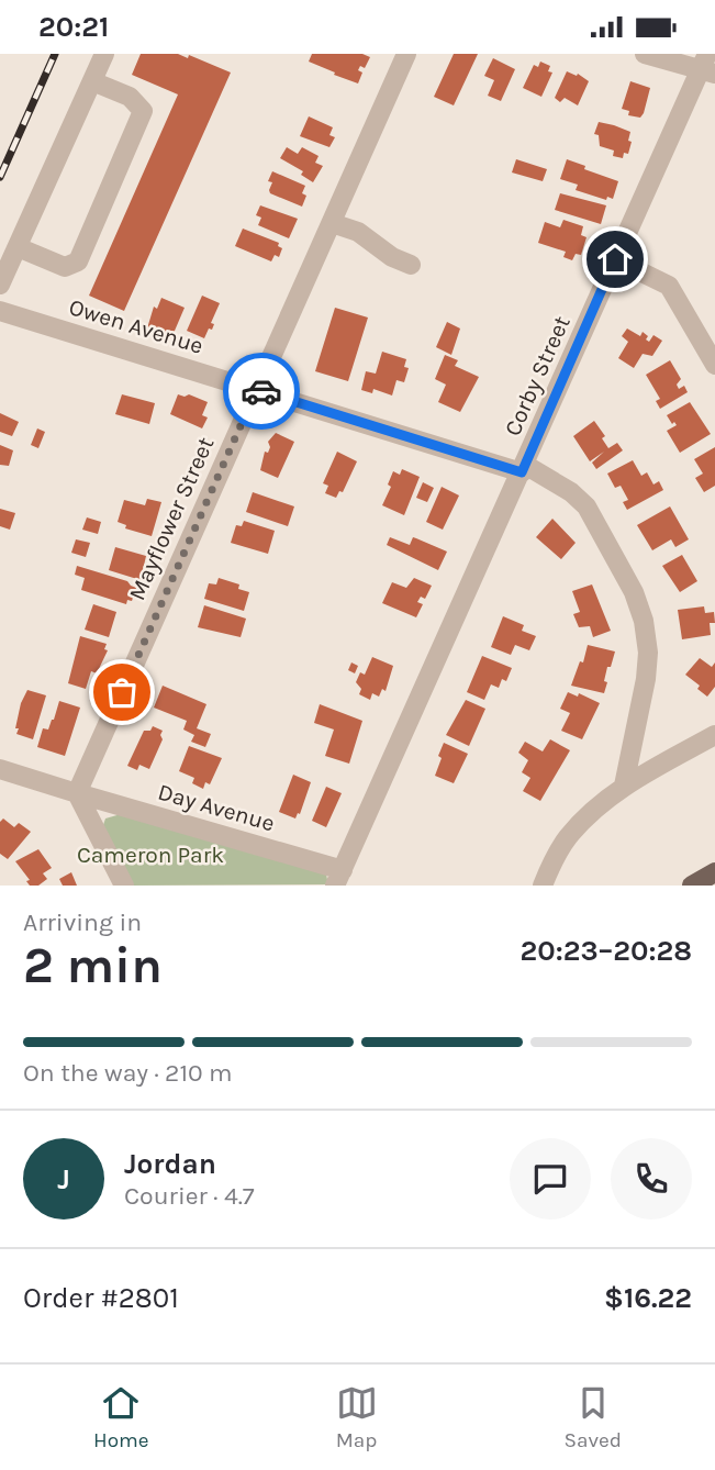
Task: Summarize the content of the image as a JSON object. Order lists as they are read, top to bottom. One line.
{"streets":{"street":["Owen Avenue","Corby Street","Mayflower Street","Day Avenue"]},"crossings":[["Owen Avenue","Corby Street"],["Owen Avenue","Mayflower Street"],["Corby Street","Day Avenue"],["Mayflower Street","Day Avenue"]],"parks":["Cameron Park"],"page":{"status":"20:21","heading":["2 min","Arriving in","20:23–20:28"],"panel":["Jordan","Courier · 4.7","Order #2801","$16.22"],"bar":"On the way · 210 m","round":"J","tabs":["Home","Map","Saved"]}}
